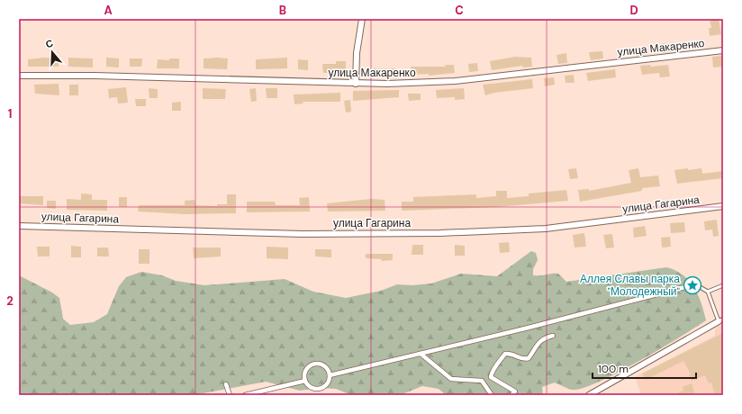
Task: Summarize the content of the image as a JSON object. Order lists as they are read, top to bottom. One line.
{"streets":{"street":["улица Макаренко","улица Гагарина"]},"places":{"place":["Аллея Славы парка \"Молодежный\""]},"scale_bar":"100 m","north":"top","grid":{"columns":["A","B","C","D"],"rows":["1","2"]}}
